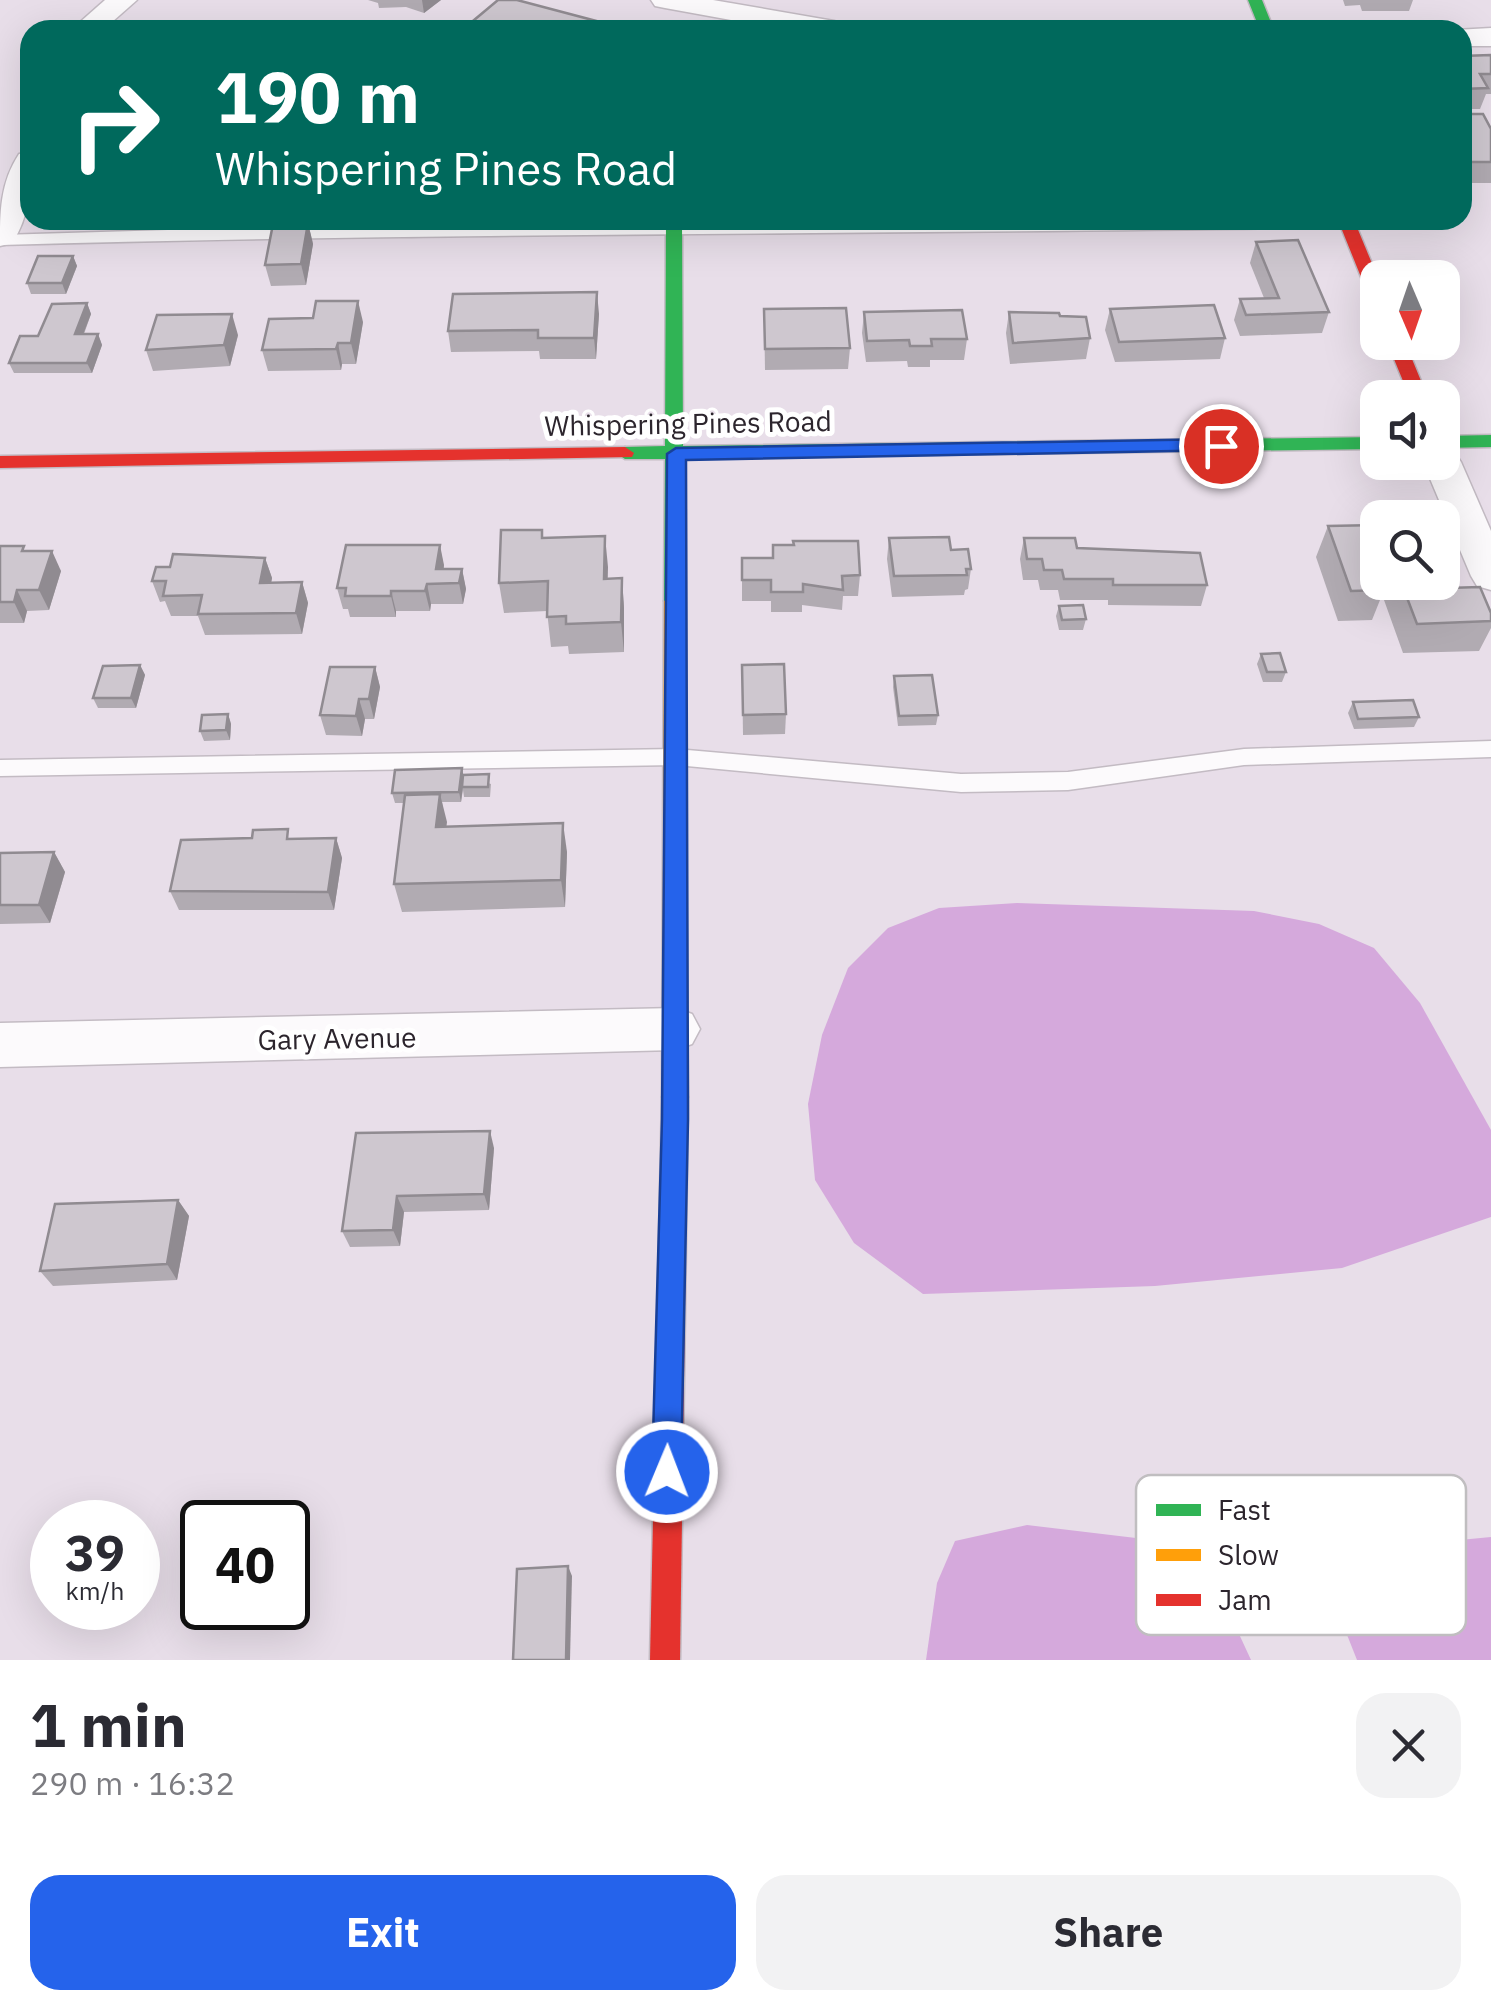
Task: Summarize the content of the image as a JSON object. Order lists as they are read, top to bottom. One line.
{"streets":{"street":["Whispering Pines Road","Gary Avenue"]},"legend":["Fast","Slow","Jam"],"north":"bottom","page":{"turn":["190 m","Whispering Pines Road"],"speed":"39 km/h","limit":"40","heading":["1 min","290 m · 16:32"],"buttons":["Exit","Share"]}}
